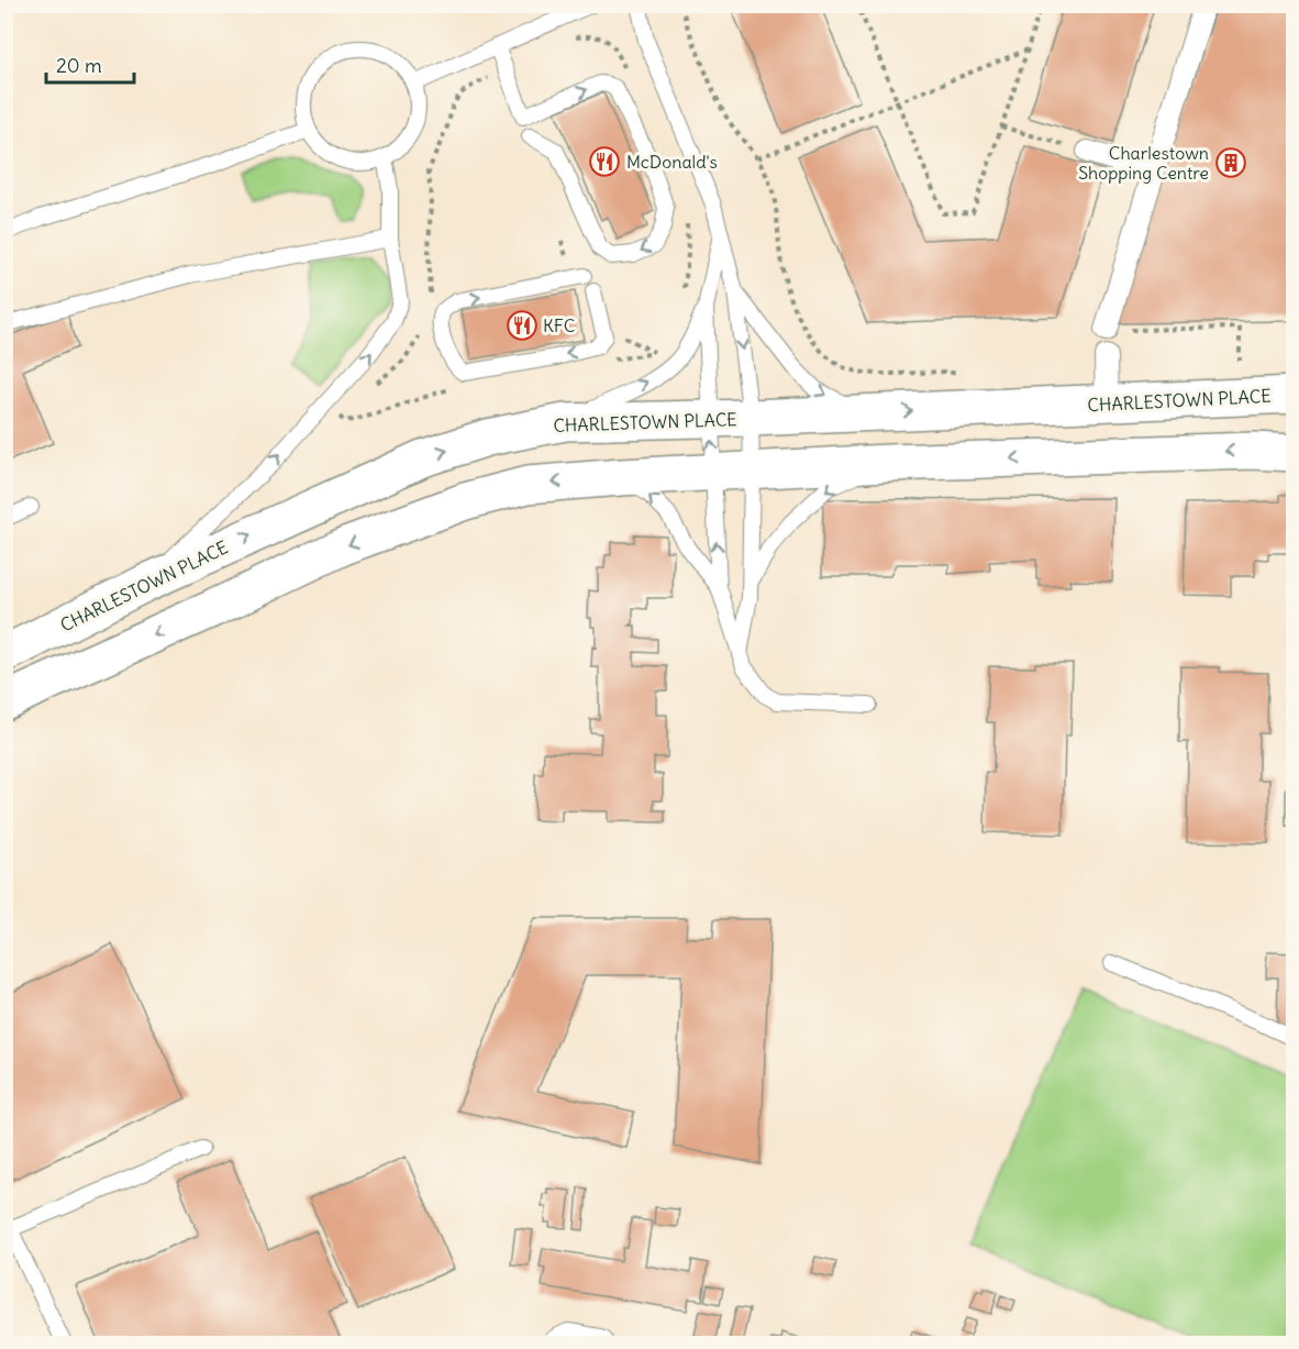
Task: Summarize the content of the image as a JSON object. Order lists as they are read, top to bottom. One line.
{"streets":{"street":["CHARLESTOWN PLACE"]},"places":{"restaurant":["McDonald's","KFC"],"building":["Charlestown Shopping Centre"]},"scale_bar":"20 m"}
